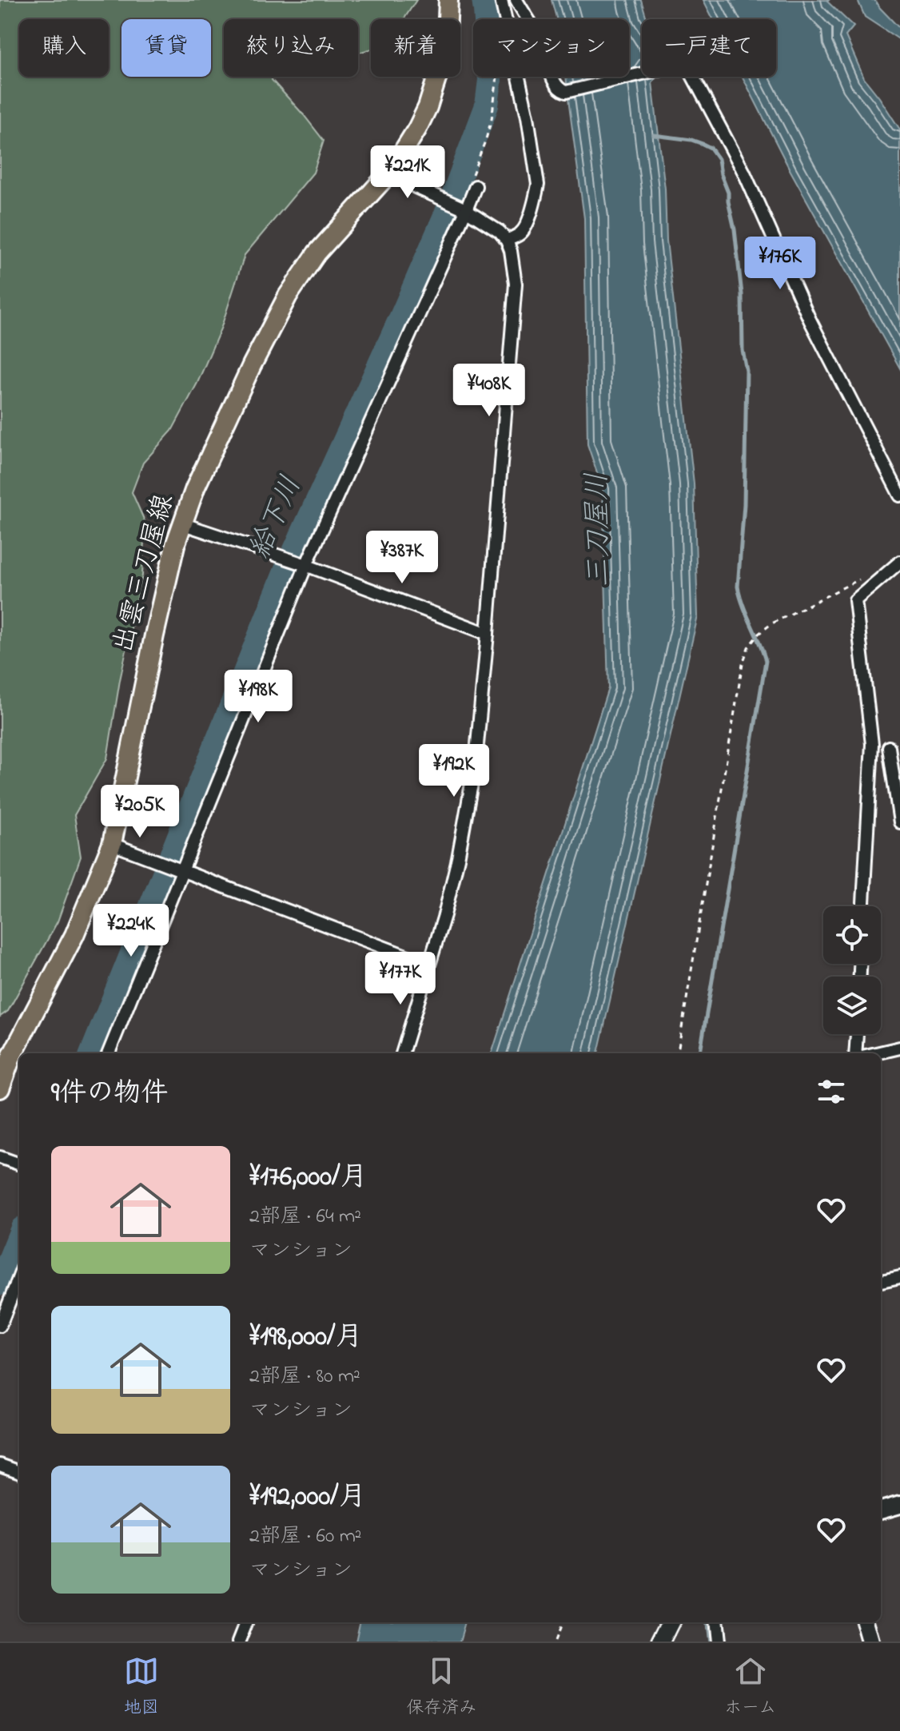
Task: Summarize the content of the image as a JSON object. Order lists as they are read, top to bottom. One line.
{"streets":{"main road":["出雲三刀屋線"]},"water":["給下川","三刀屋川"],"page":{"chip":["購入","賃貸","絞り込み","新着","マンション","一戸建て"],"price":["¥221K","¥176K","¥408K","¥387K","¥198K","¥192K","¥205K","¥224K","¥177K"],"heading":"9件の物件","list":[{"name":"¥176,000/月","note":"2部屋 · 64 m² · マンション"},{"name":"¥198,000/月","note":"2部屋 · 80 m² · マンション"},{"name":"¥192,000/月","note":"2部屋 · 60 m² · マンション"}],"tabs":["地図","保存済み","ホーム"]}}
